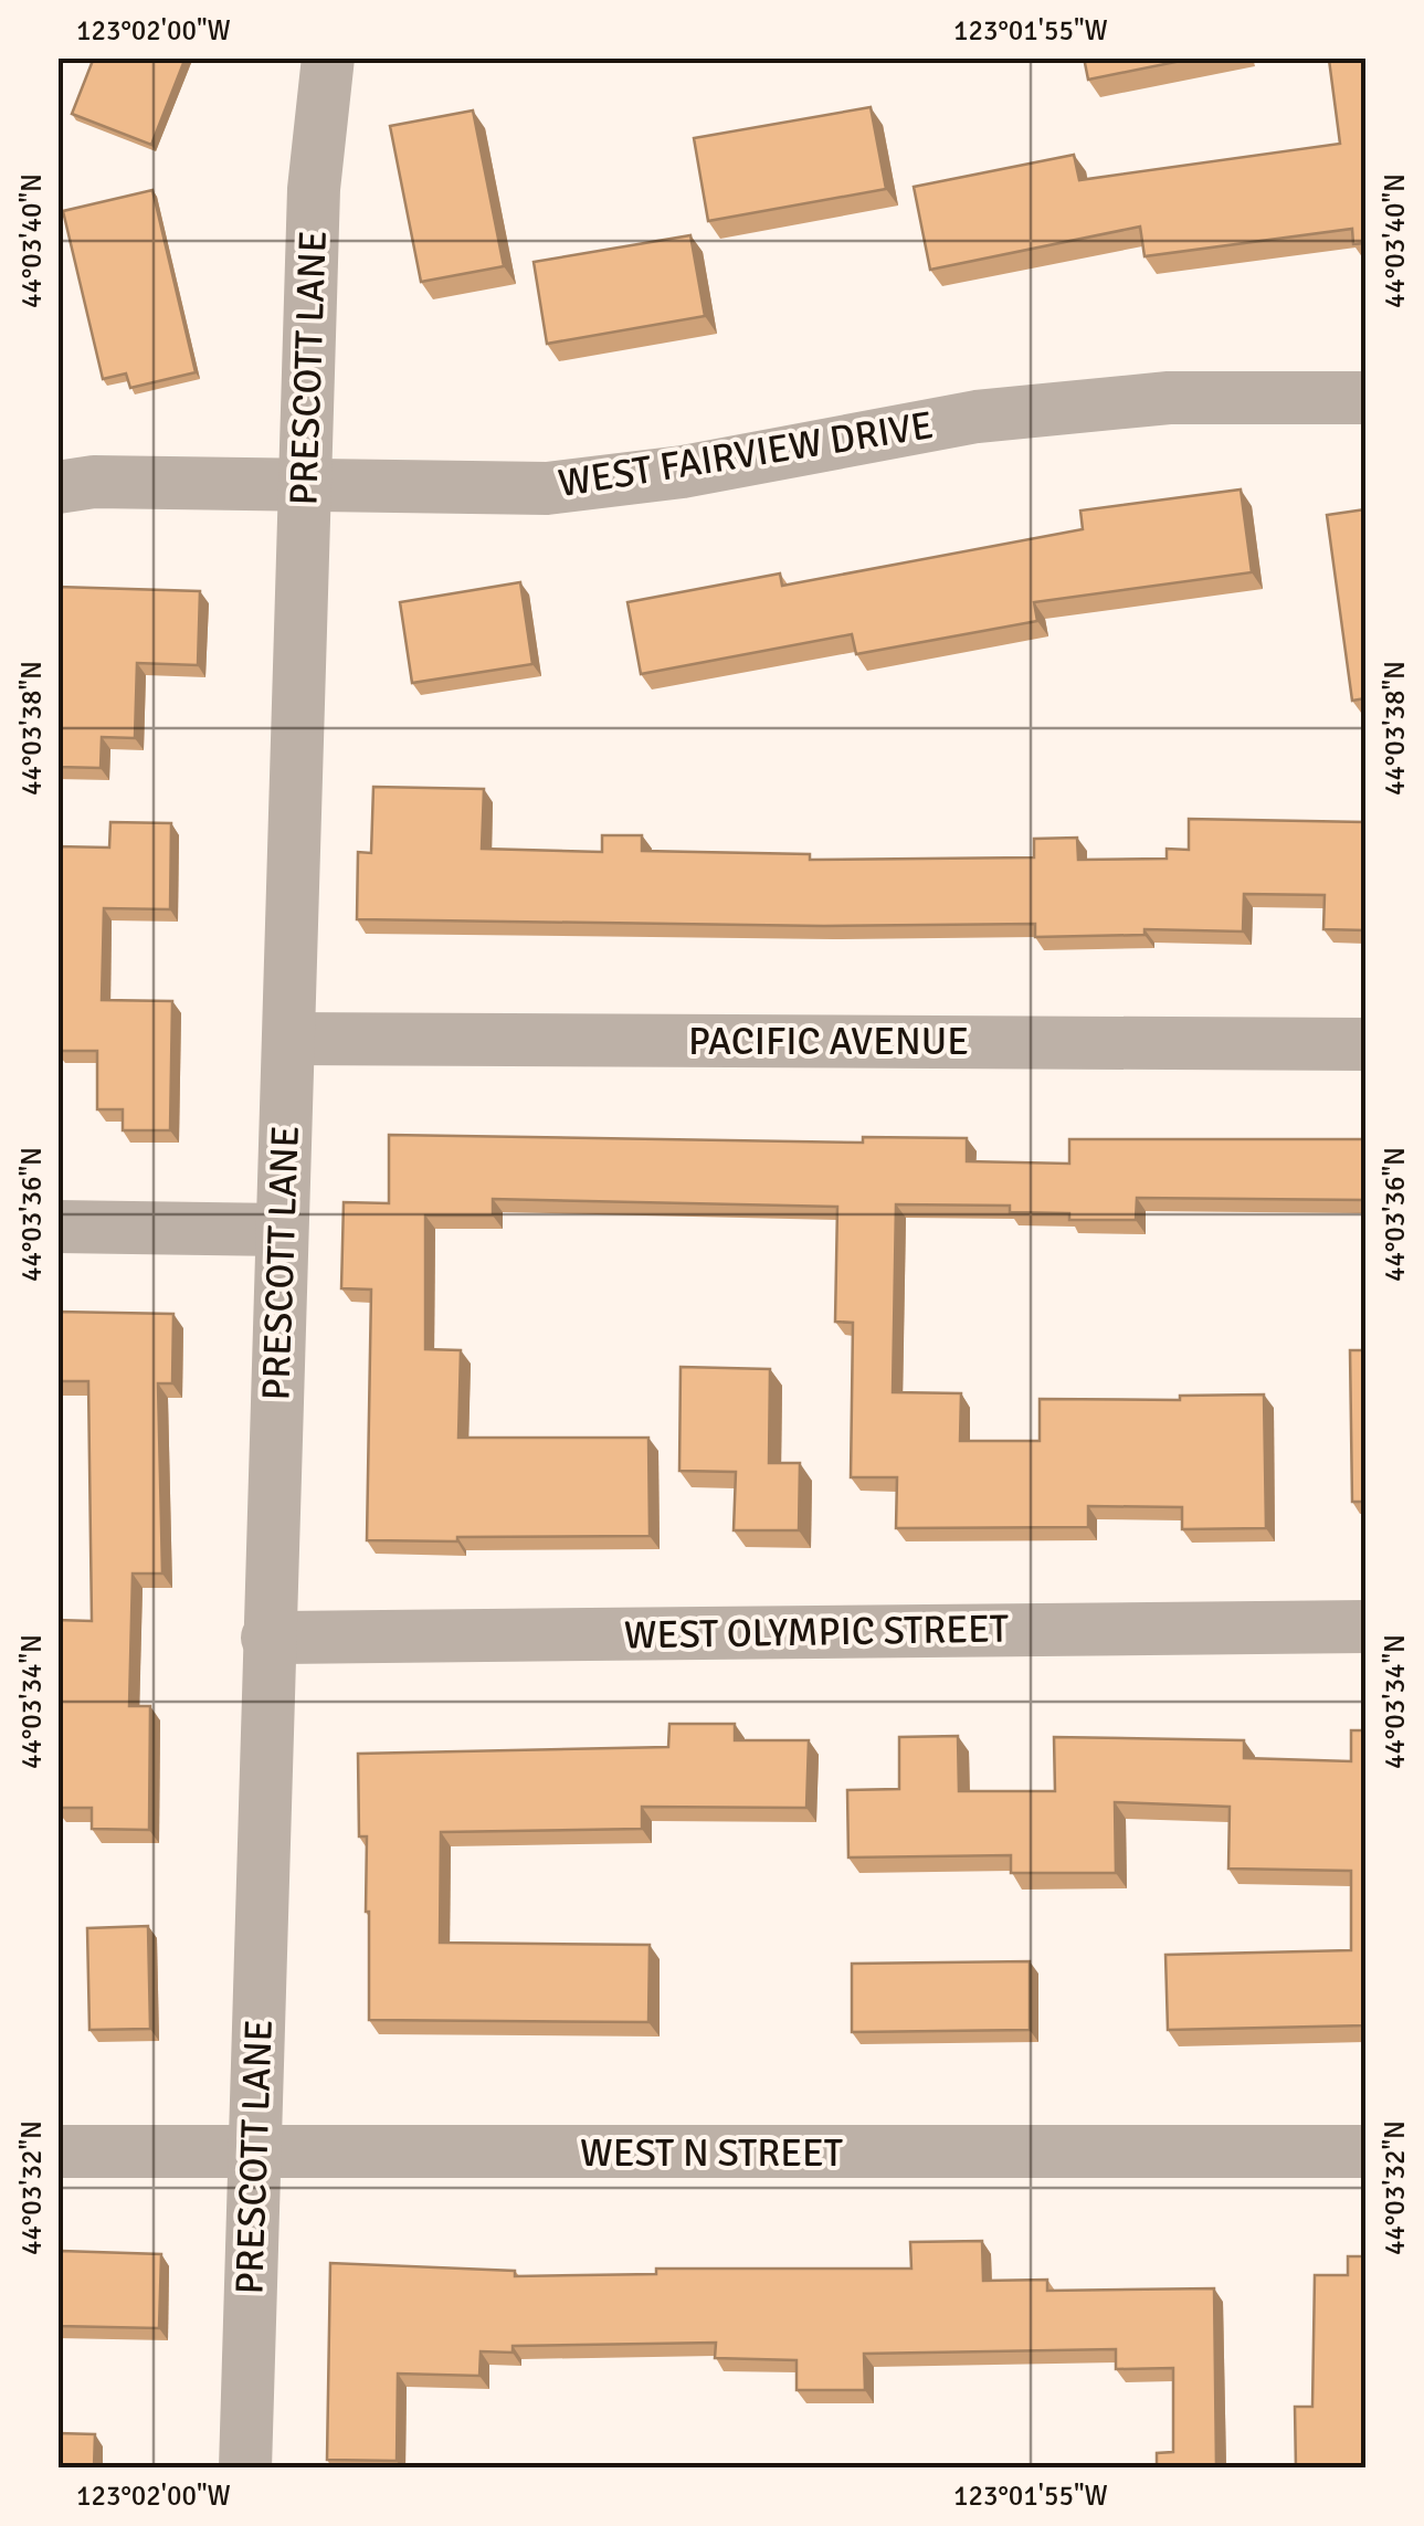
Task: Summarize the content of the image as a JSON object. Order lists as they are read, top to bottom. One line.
{"streets":{"street":["PRESCOTT LANE","WEST FAIRVIEW DRIVE","PACIFIC AVENUE","WEST OLYMPIC STREET","WEST N STREET"]},"crossings":[["PRESCOTT LANE","WEST FAIRVIEW DRIVE"],["PRESCOTT LANE","PACIFIC AVENUE"],["PRESCOTT LANE","WEST OLYMPIC STREET"],["PRESCOTT LANE","WEST N STREET"]],"coordinates":["123°02'00\"W","123°01'55\"W","44°03'40\"N","44°03'38\"N","44°03'36\"N","44°03'34\"N","44°03'32\"N"]}
